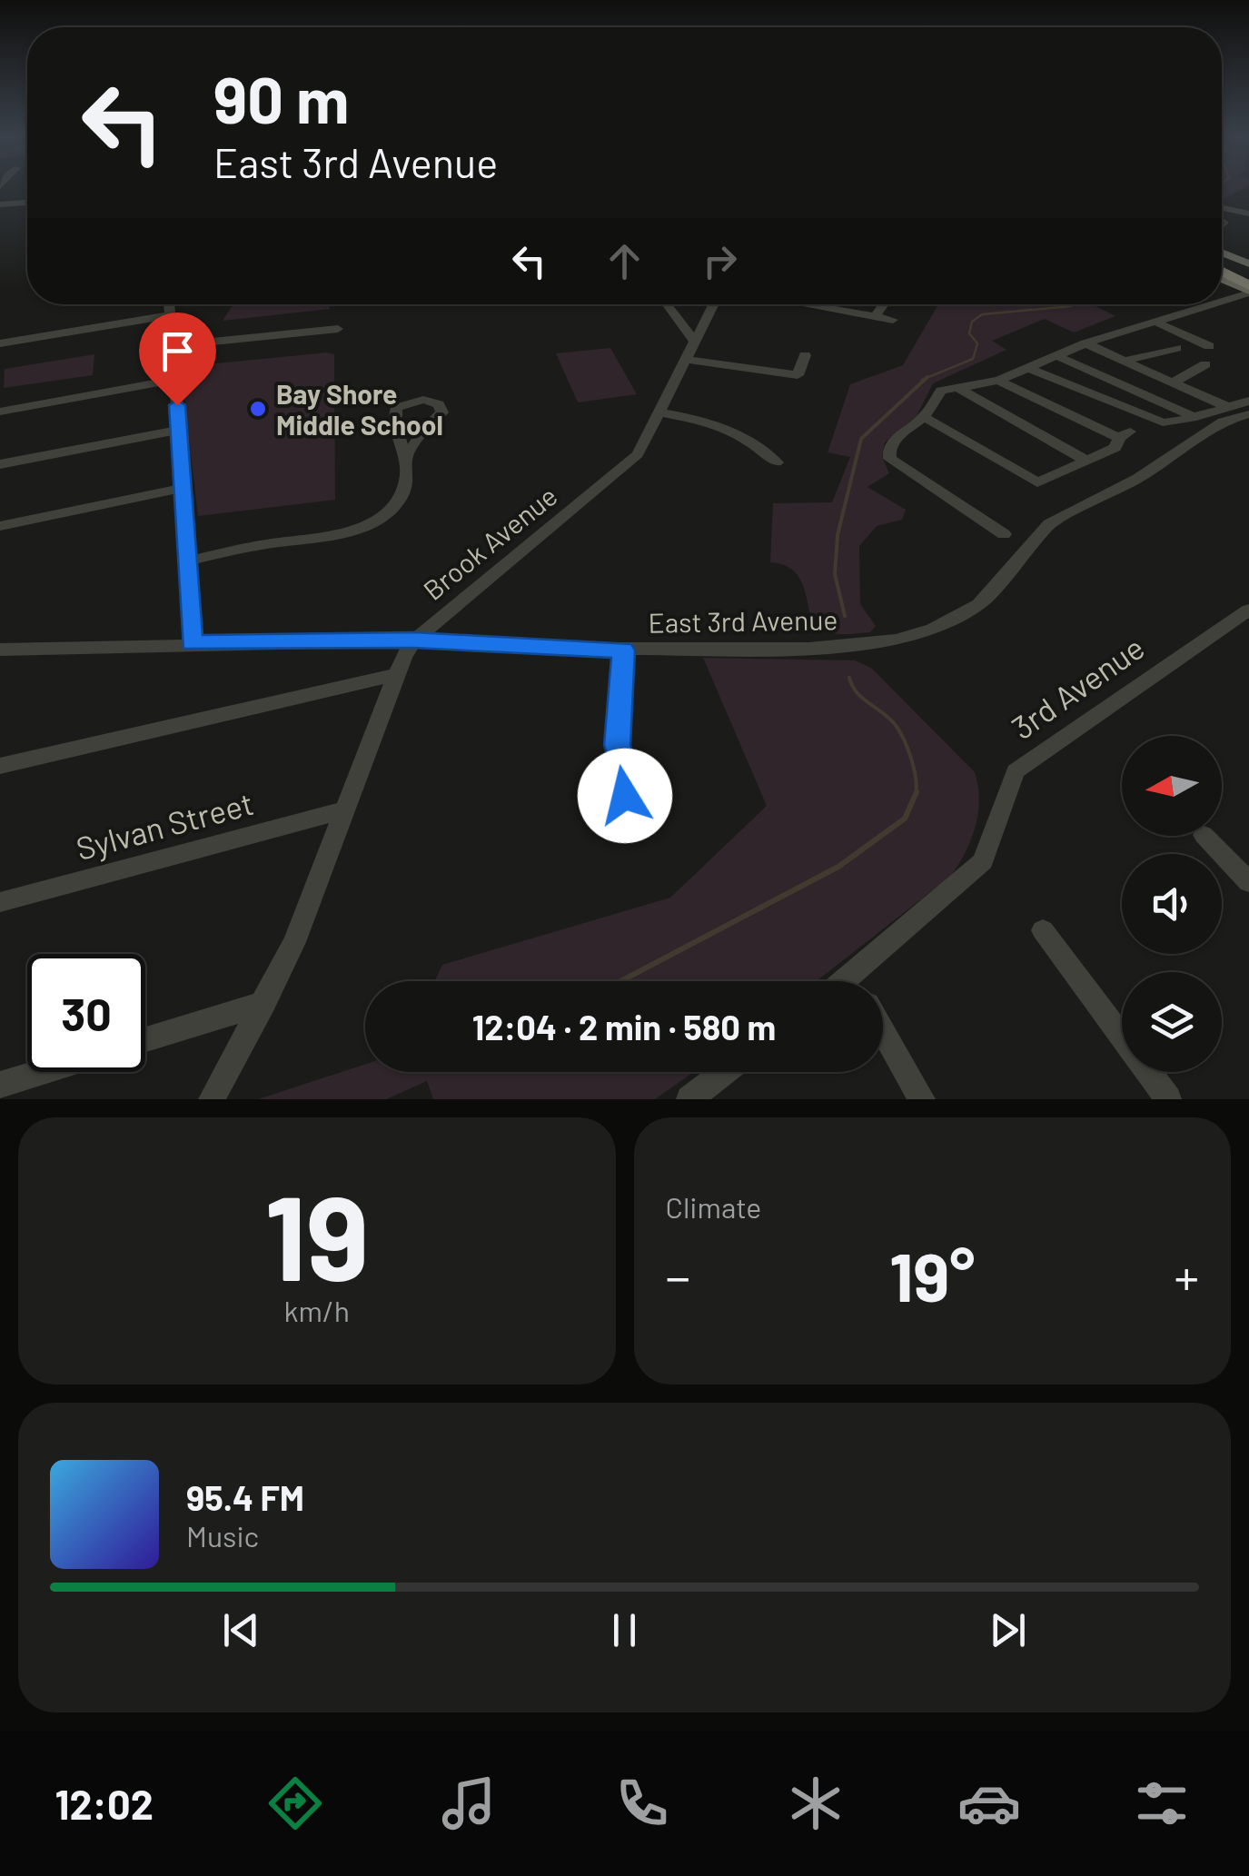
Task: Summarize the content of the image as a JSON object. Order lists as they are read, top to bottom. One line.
{"streets":{"street":["Brook Avenue","East 3rd Avenue","3rd Avenue","Sylvan Street"]},"crossings":[["Brook Avenue","East 3rd Avenue"],["Brook Avenue","Sylvan Street"]],"places":["Bay Shore Middle School"],"north":"left","page":{"turn":["90 m","East 3rd Avenue"],"limit":"30","trip":"12:04 · 2 min · 580 m","tile":[["19","km/h"],"Climate"],"heat":["−","19°","+"],"song":["95.4 FM","Music"],"tabs":"12:02"}}
